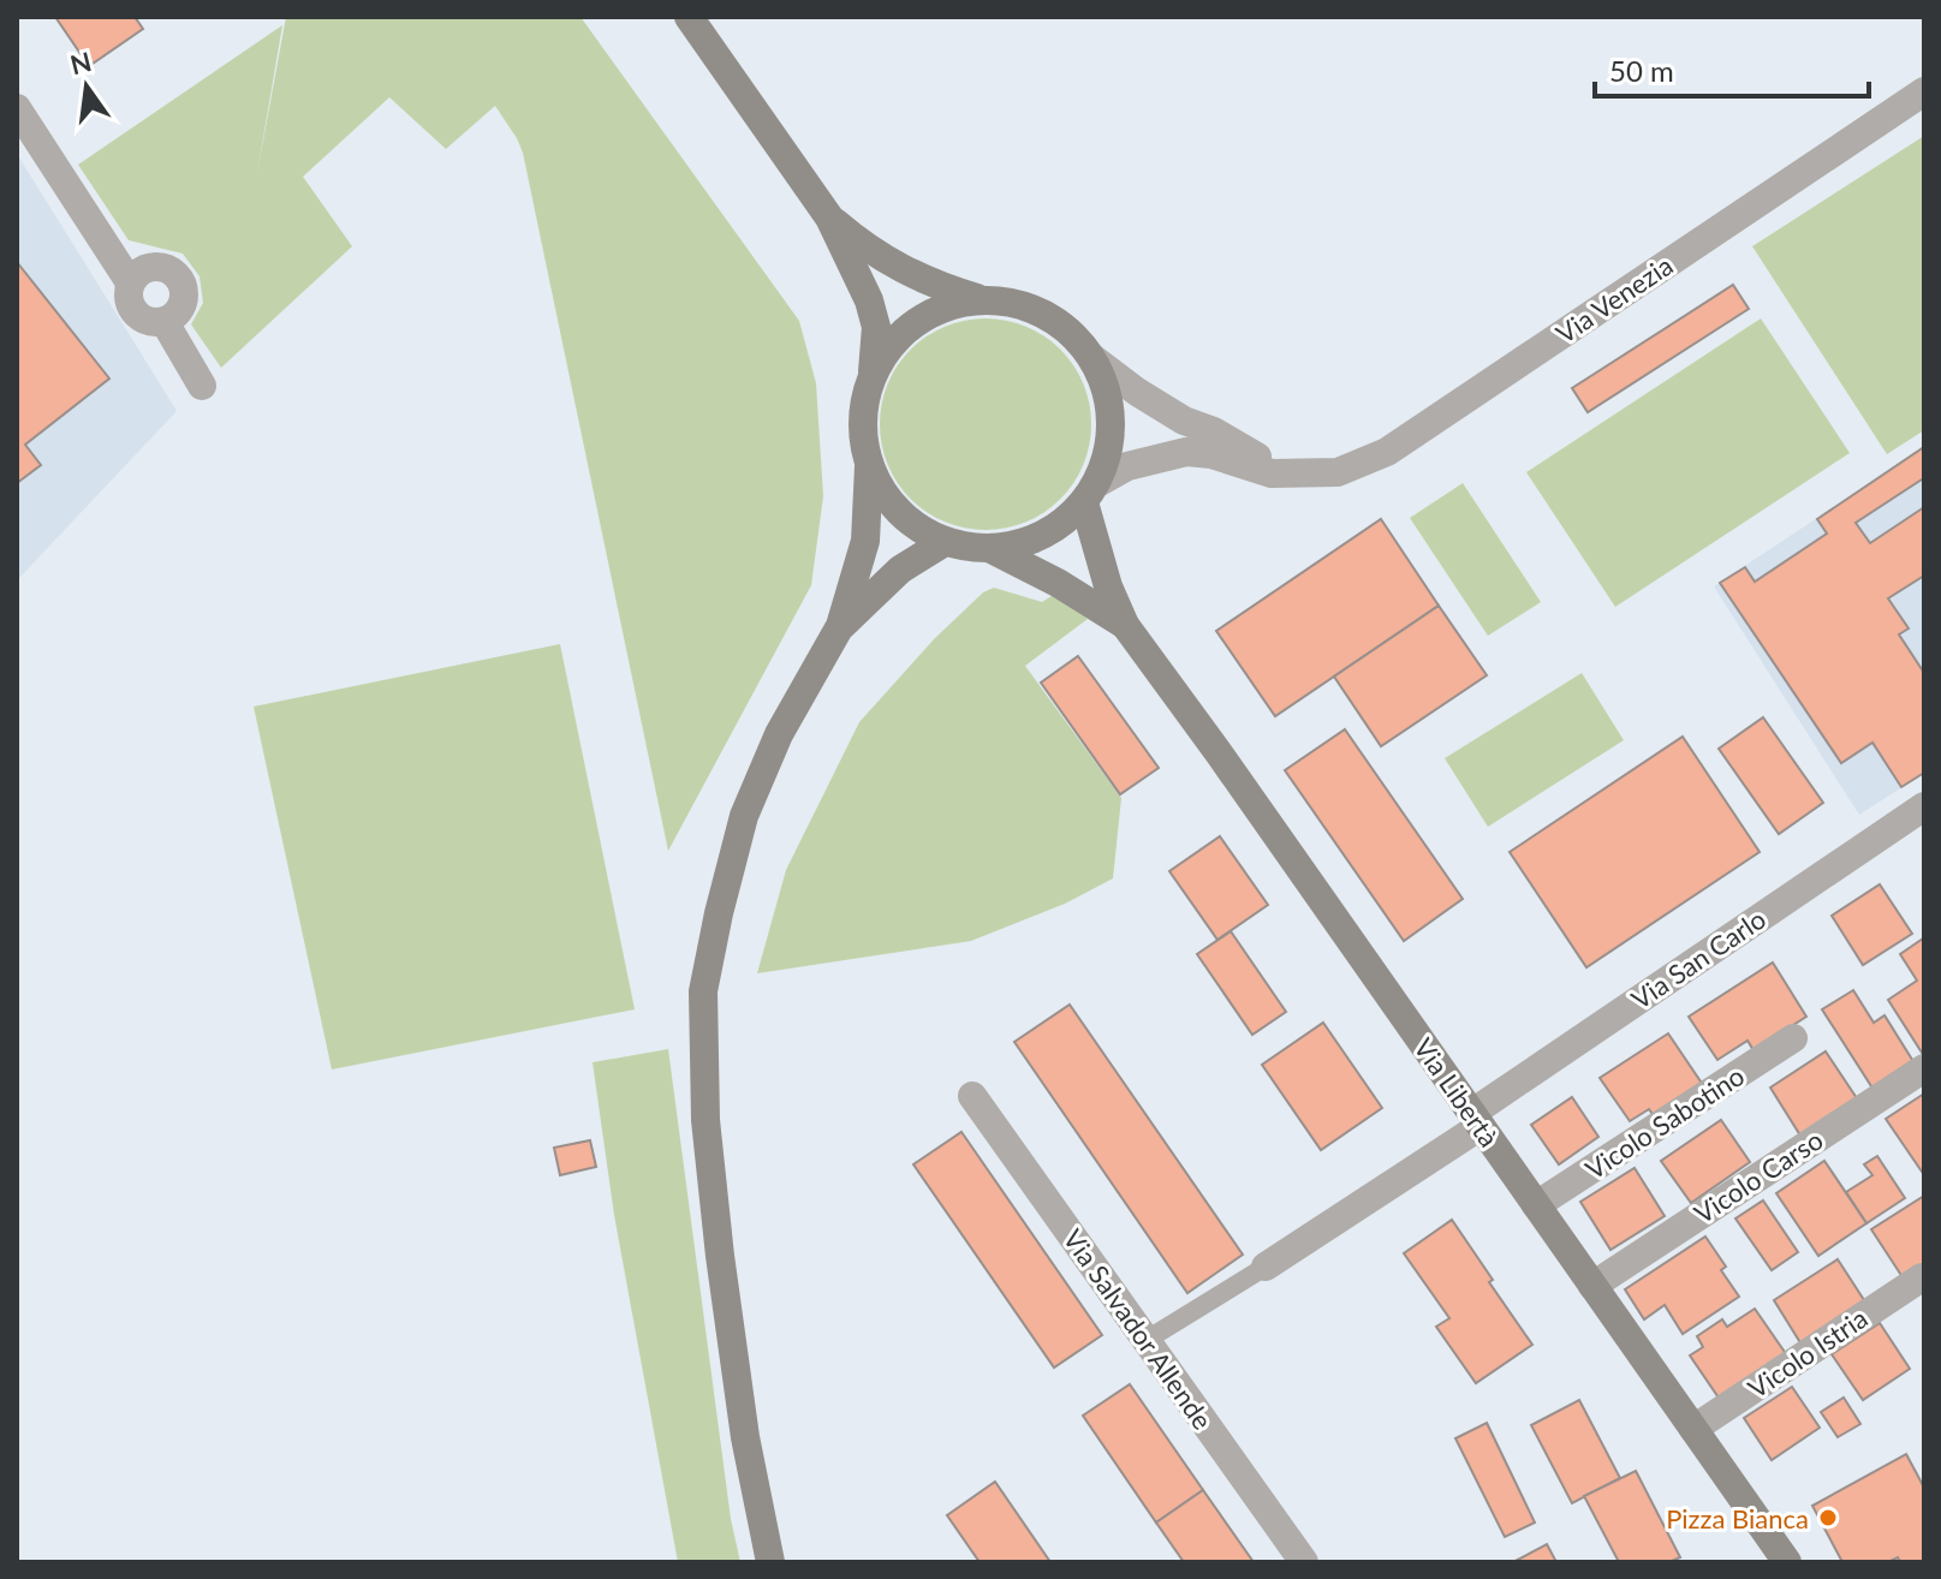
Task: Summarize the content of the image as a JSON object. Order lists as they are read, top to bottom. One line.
{"streets":{"main road":["Via Libertà"],"street":["Via Venezia","Via San Carlo","Vicolo Sabotino","Vicolo Carso","Via Salvador Allende","Vicolo Istria"]},"crossings":[["Via Venezia","Via Libertà"],["Via San Carlo","Via Libertà"],["Via Libertà","Vicolo Sabotino"],["Via Libertà","Vicolo Carso"],["Via Libertà","Vicolo Istria"]],"places":["Pizza Bianca"],"scale_bar":"50 m","north":"top"}
